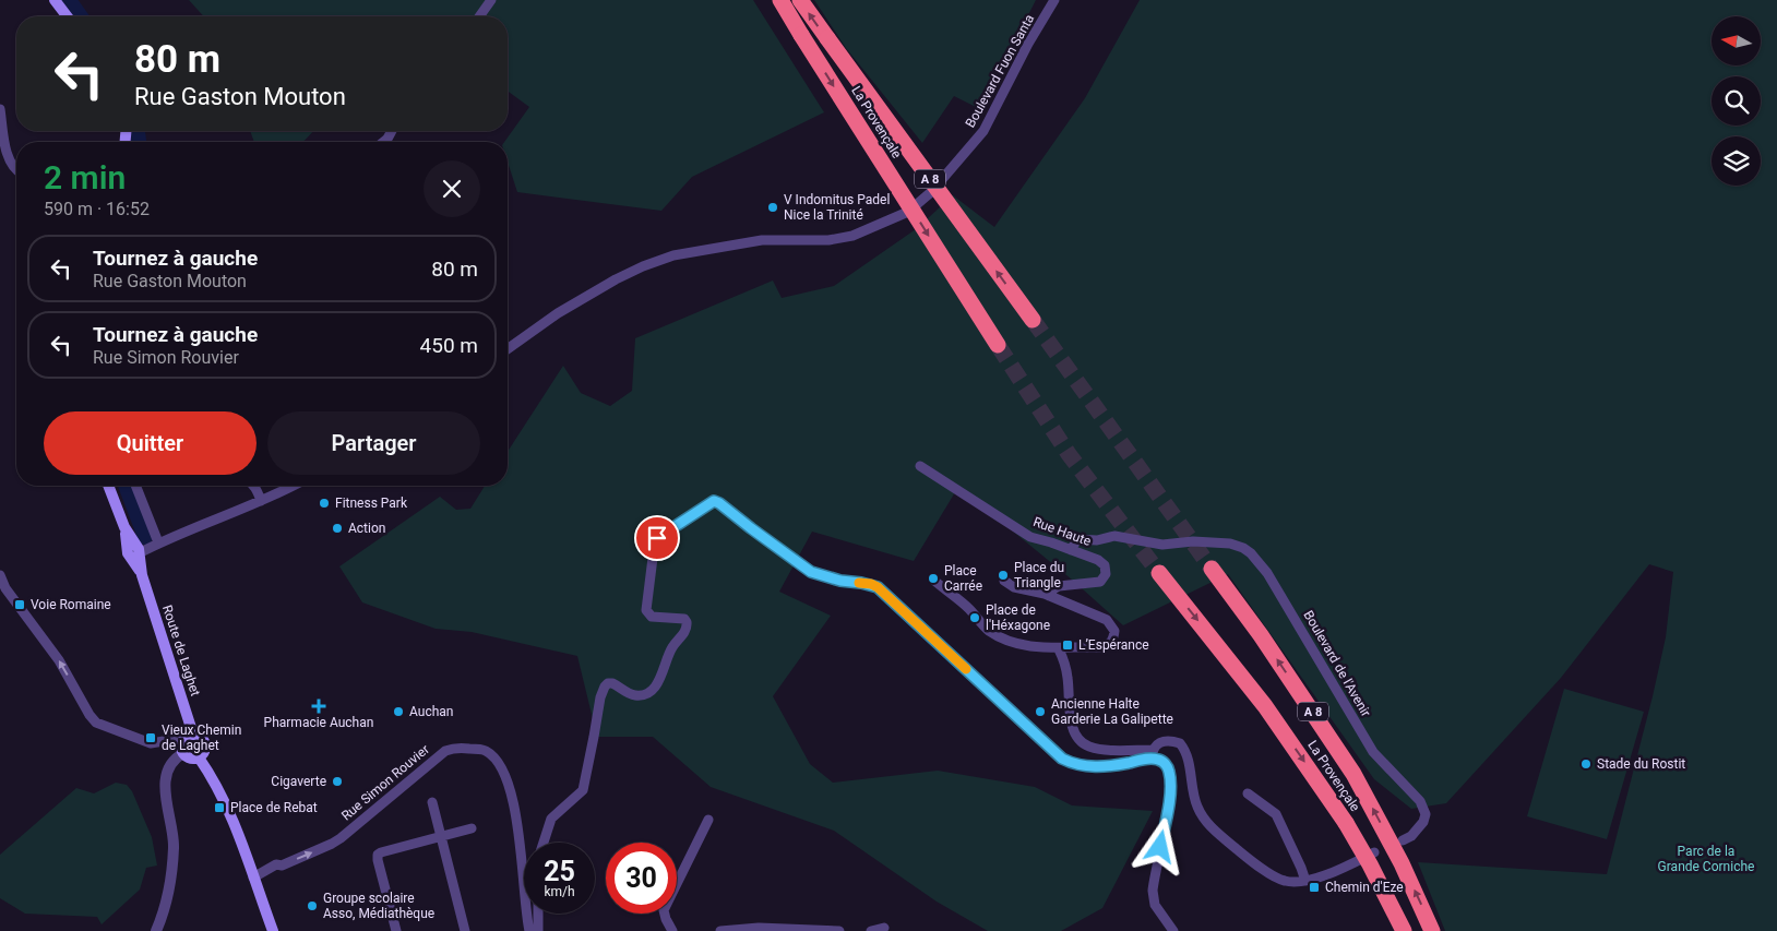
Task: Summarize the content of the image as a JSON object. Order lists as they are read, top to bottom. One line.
{"streets":{"highway":["La Provençale","A 8"],"main road":["Route de Laghet"],"street":["Boulevard Fuon Santa","Rue Haute","Boulevard de l'Avenir","Rue Simon Rouvier"]},"crossings":[["Rue Haute","Boulevard de l'Avenir"]],"parks":["Parc de la Grande Corniche"],"places":{"other":["V Indomitus Padel Nice la Trinité","Fitness Park","Action","Place du Triangle","Place Carrée","Place de l'Héxagone","Auchan","Ancienne Halte Garderie La Galipette","Stade du Rostit","Cigaverte","Groupe scolaire Asso, Médiathèque"],"transit":["Voie Romaine","L’Espérance","Vieux Chemin de Laghet","Place de Rebat","Chemin d'Eze"],"health":["Pharmacie Auchan"]},"north":"left","page":{"turn":["80 m","Rue Gaston Mouton"],"heading":["2 min","590 m · 16:52"],"list":[{"name":"Tournez à gauche","note":"Rue Gaston Mouton","value":"80 m"},{"name":"Tournez à gauche","note":"Rue Simon Rouvier","value":"450 m"}],"buttons":["Quitter","Partager"],"speed":"25 km/h","limit":"30"}}
